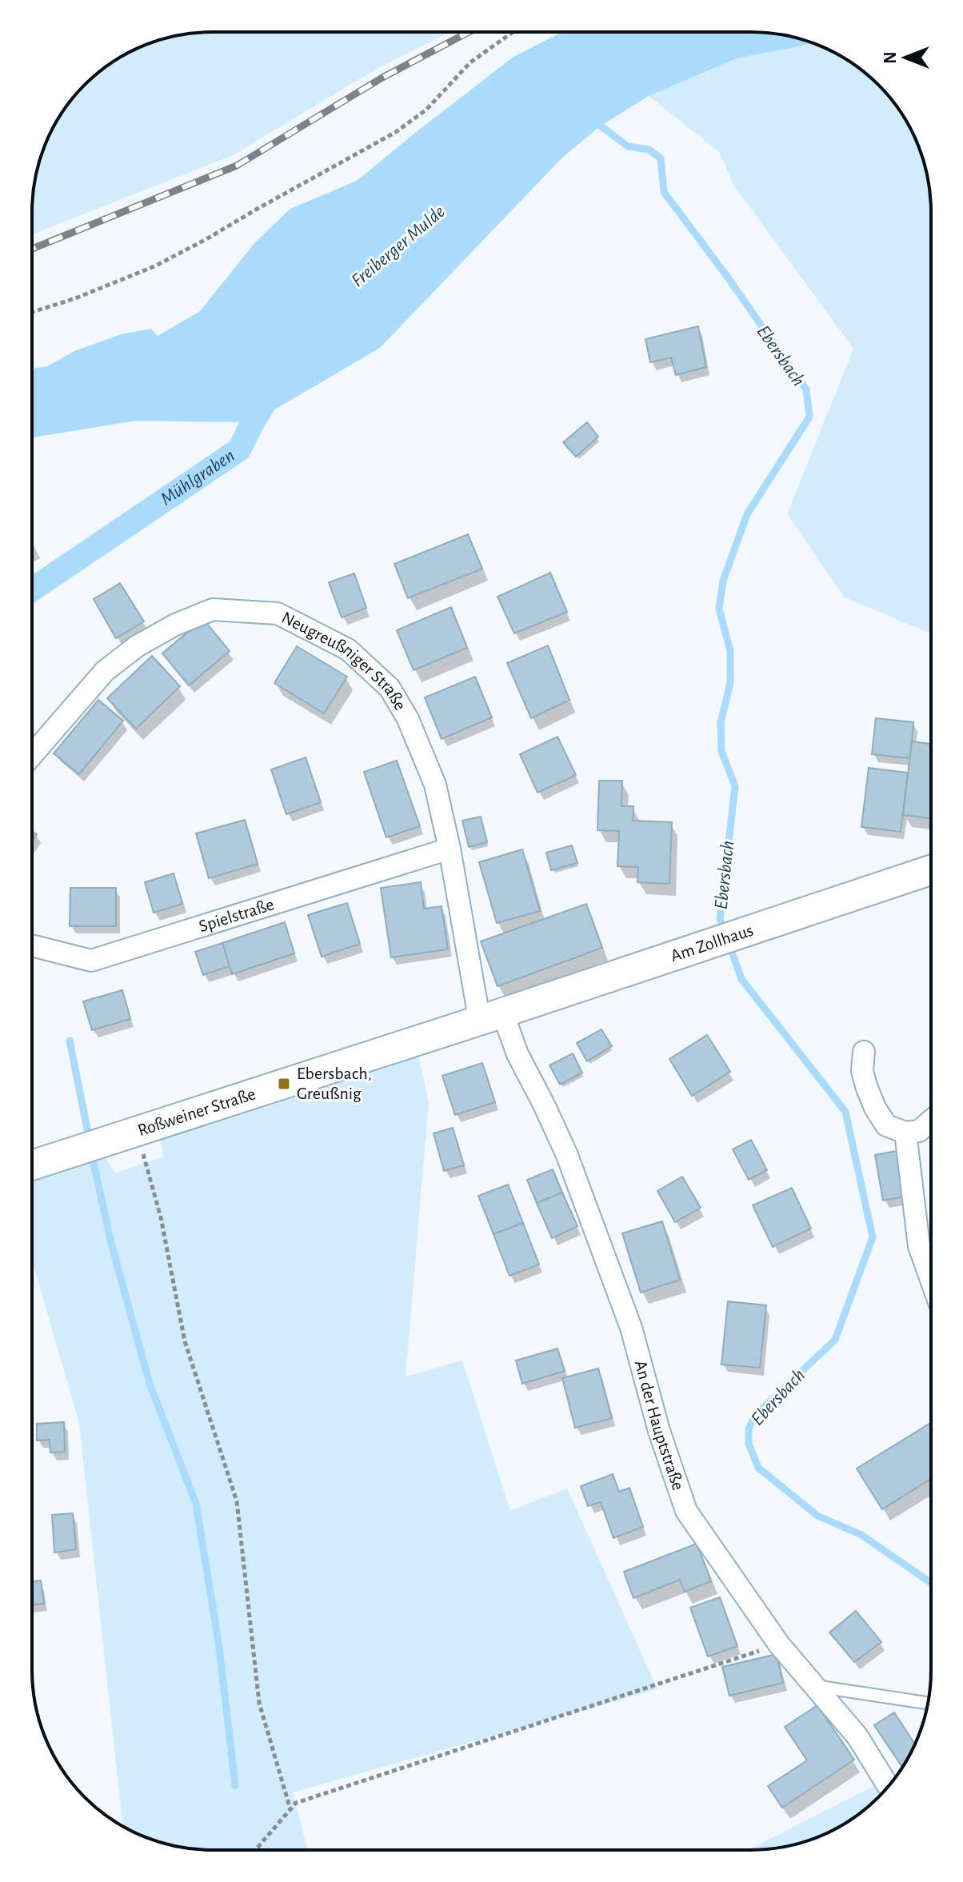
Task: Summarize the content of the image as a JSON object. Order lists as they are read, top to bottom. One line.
{"streets":{"main road":["Am Zollhaus","Roßweiner Straße"],"street":["Neugreußniger Straße","Spielstraße","An der Hauptstraße"]},"crossings":[["Neugreußniger Straße","Spielstraße"],["Neugreußniger Straße","Am Zollhaus"],["Neugreußniger Straße","Roßweiner Straße"],["Neugreußniger Straße","An der Hauptstraße"],["Am Zollhaus","Roßweiner Straße"],["Am Zollhaus","An der Hauptstraße"],["Roßweiner Straße","An der Hauptstraße"]],"water":["Freiberger Mulde","Ebersbach","Mühlgraben"],"places":{"transit":["Ebersbach, Greußnig"]},"north":"left"}
